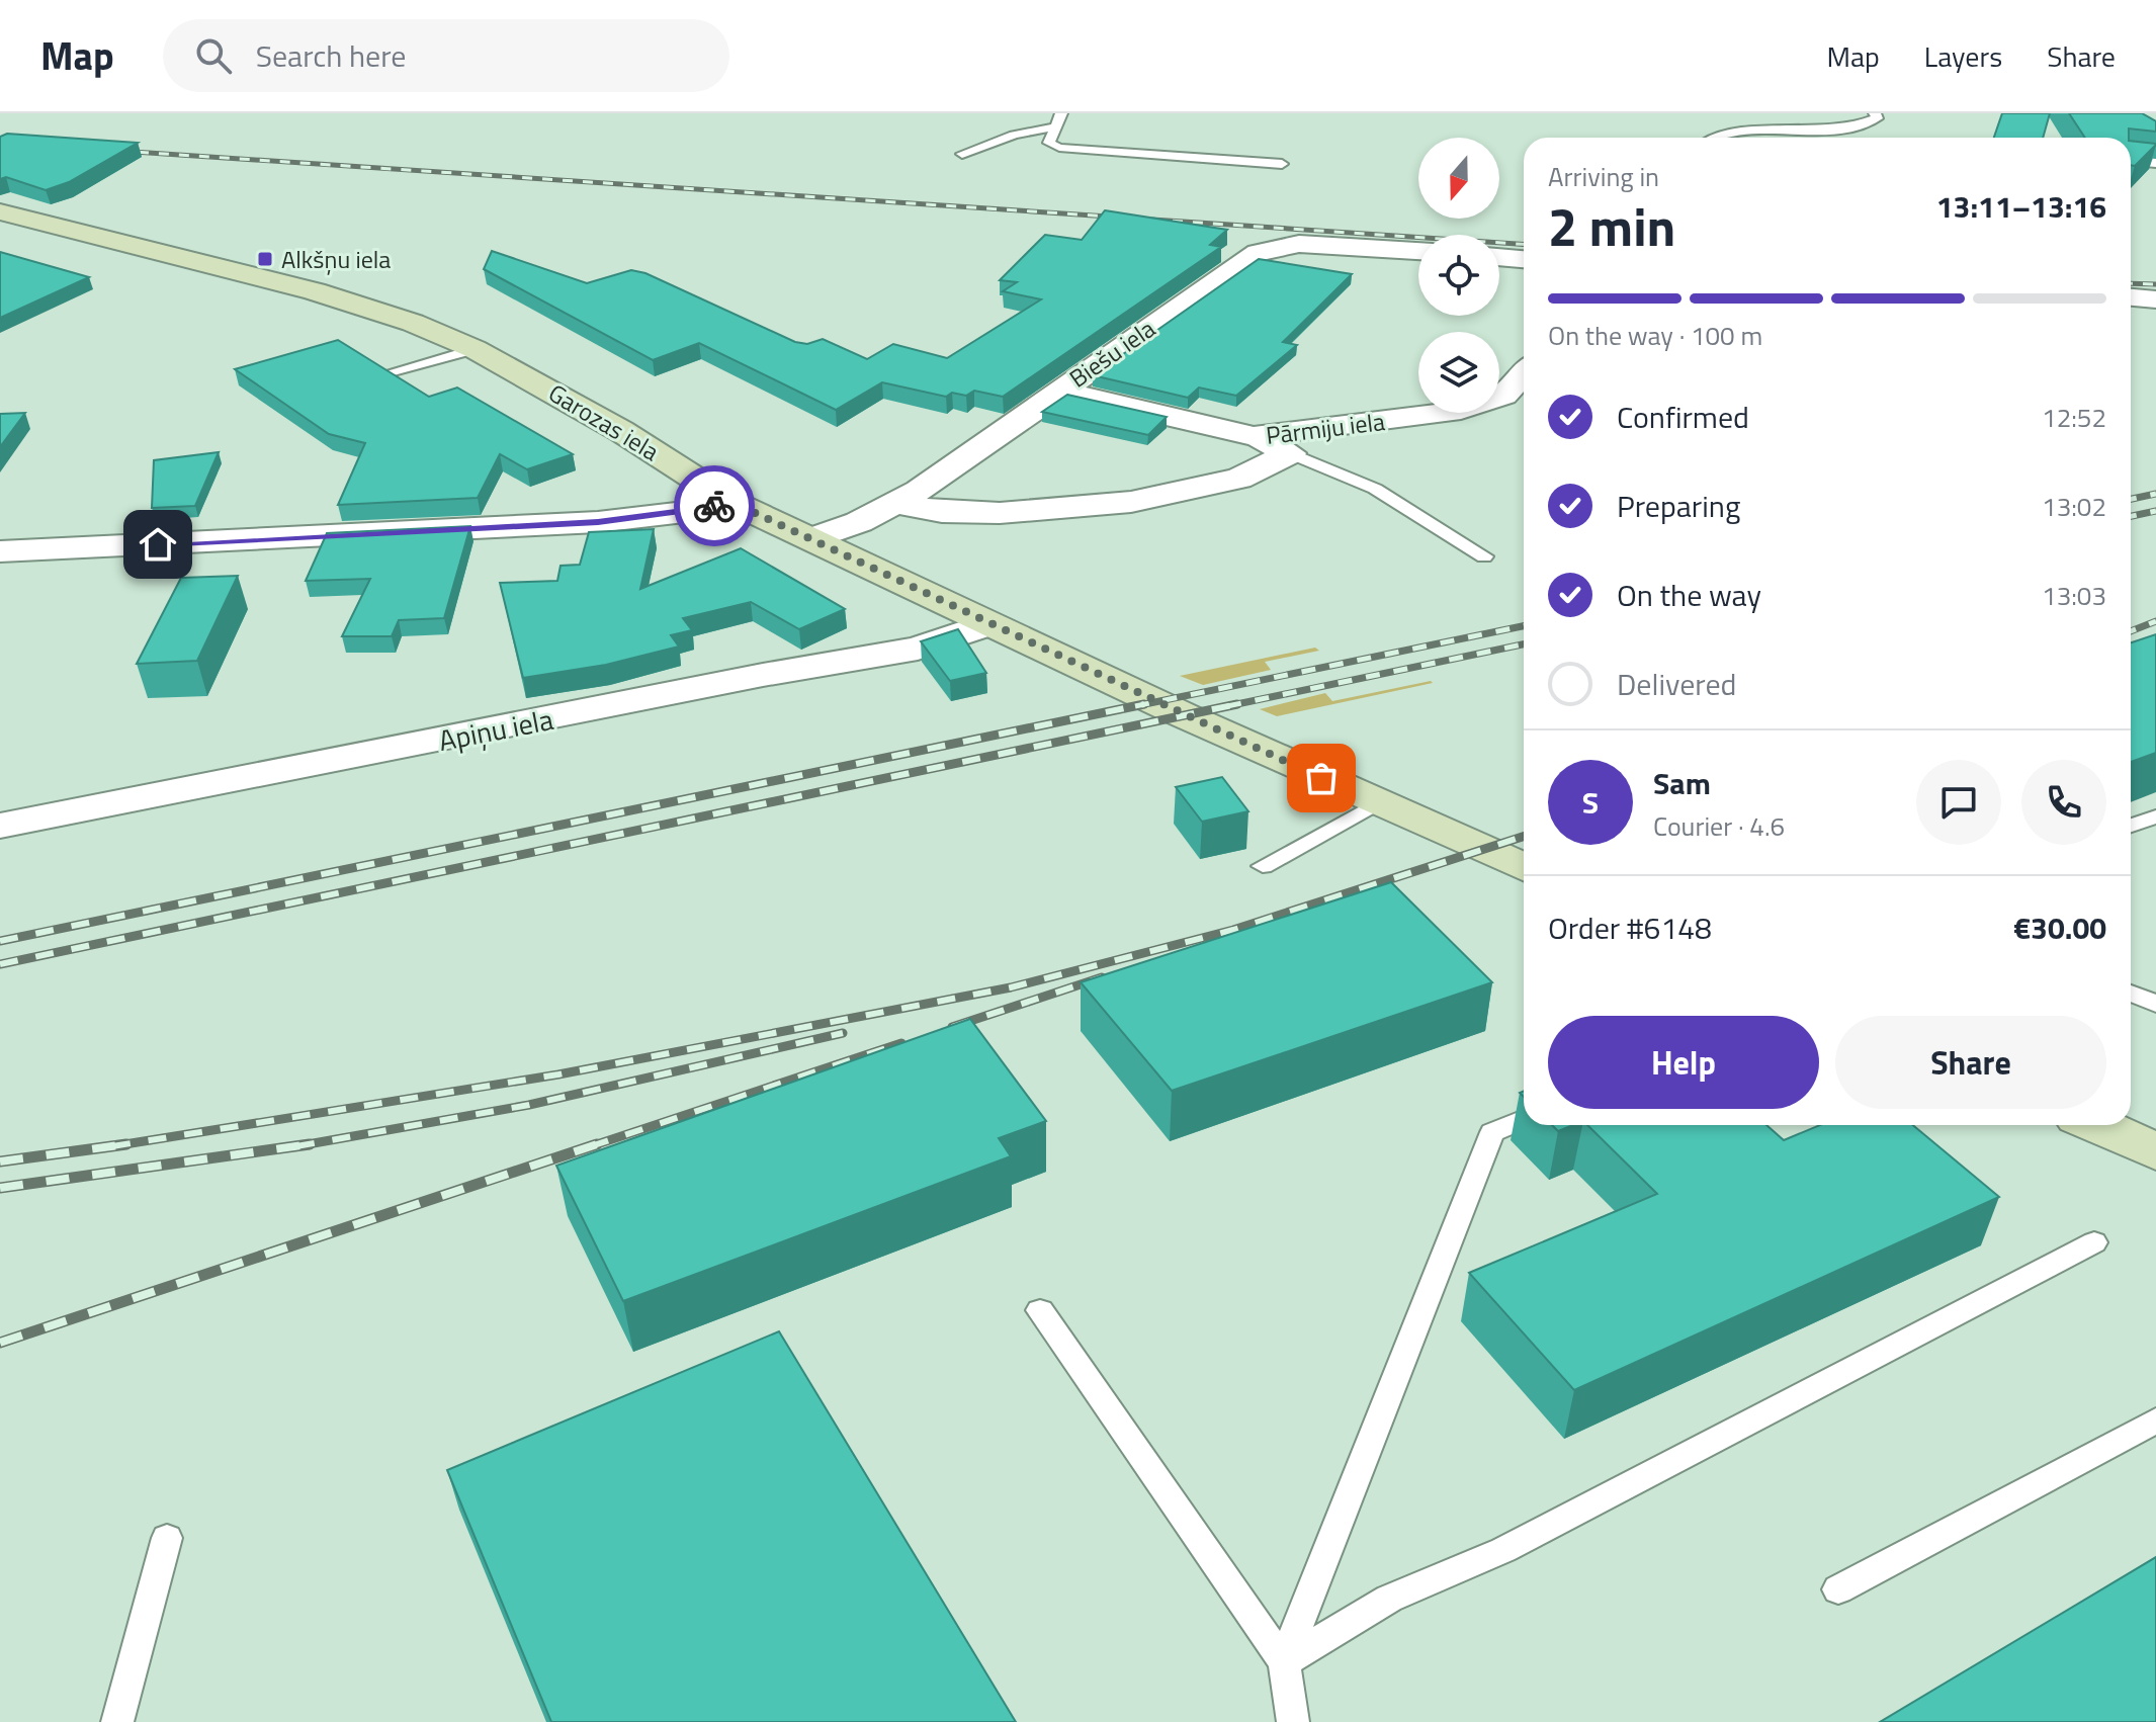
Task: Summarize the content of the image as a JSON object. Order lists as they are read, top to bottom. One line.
{"streets":{"main road":["Garozas iela"],"street":["Biešu iela","Pārmiju iela","Apiņu iela"]},"crossings":[["Biešu iela","Garozas iela"],["Biešu iela","Pārmiju iela"],["Garozas iela","Apiņu iela"]],"places":{"transit":["Alkšņu iela"]},"north":"bottom","page":{"header":"Map","search":"Search here","nav":["Map","Layers","Share"],"heading":["2 min","Arriving in","13:11–13:16"],"panel":["Sam","Courier · 4.6","Order #6148","€30.00"],"bar":"On the way · 100 m","list":[["Confirmed","12:52"],["Preparing","13:02"],["On the way","13:03"],"Delivered"],"round":"S","buttons":["Help","Share"]}}
